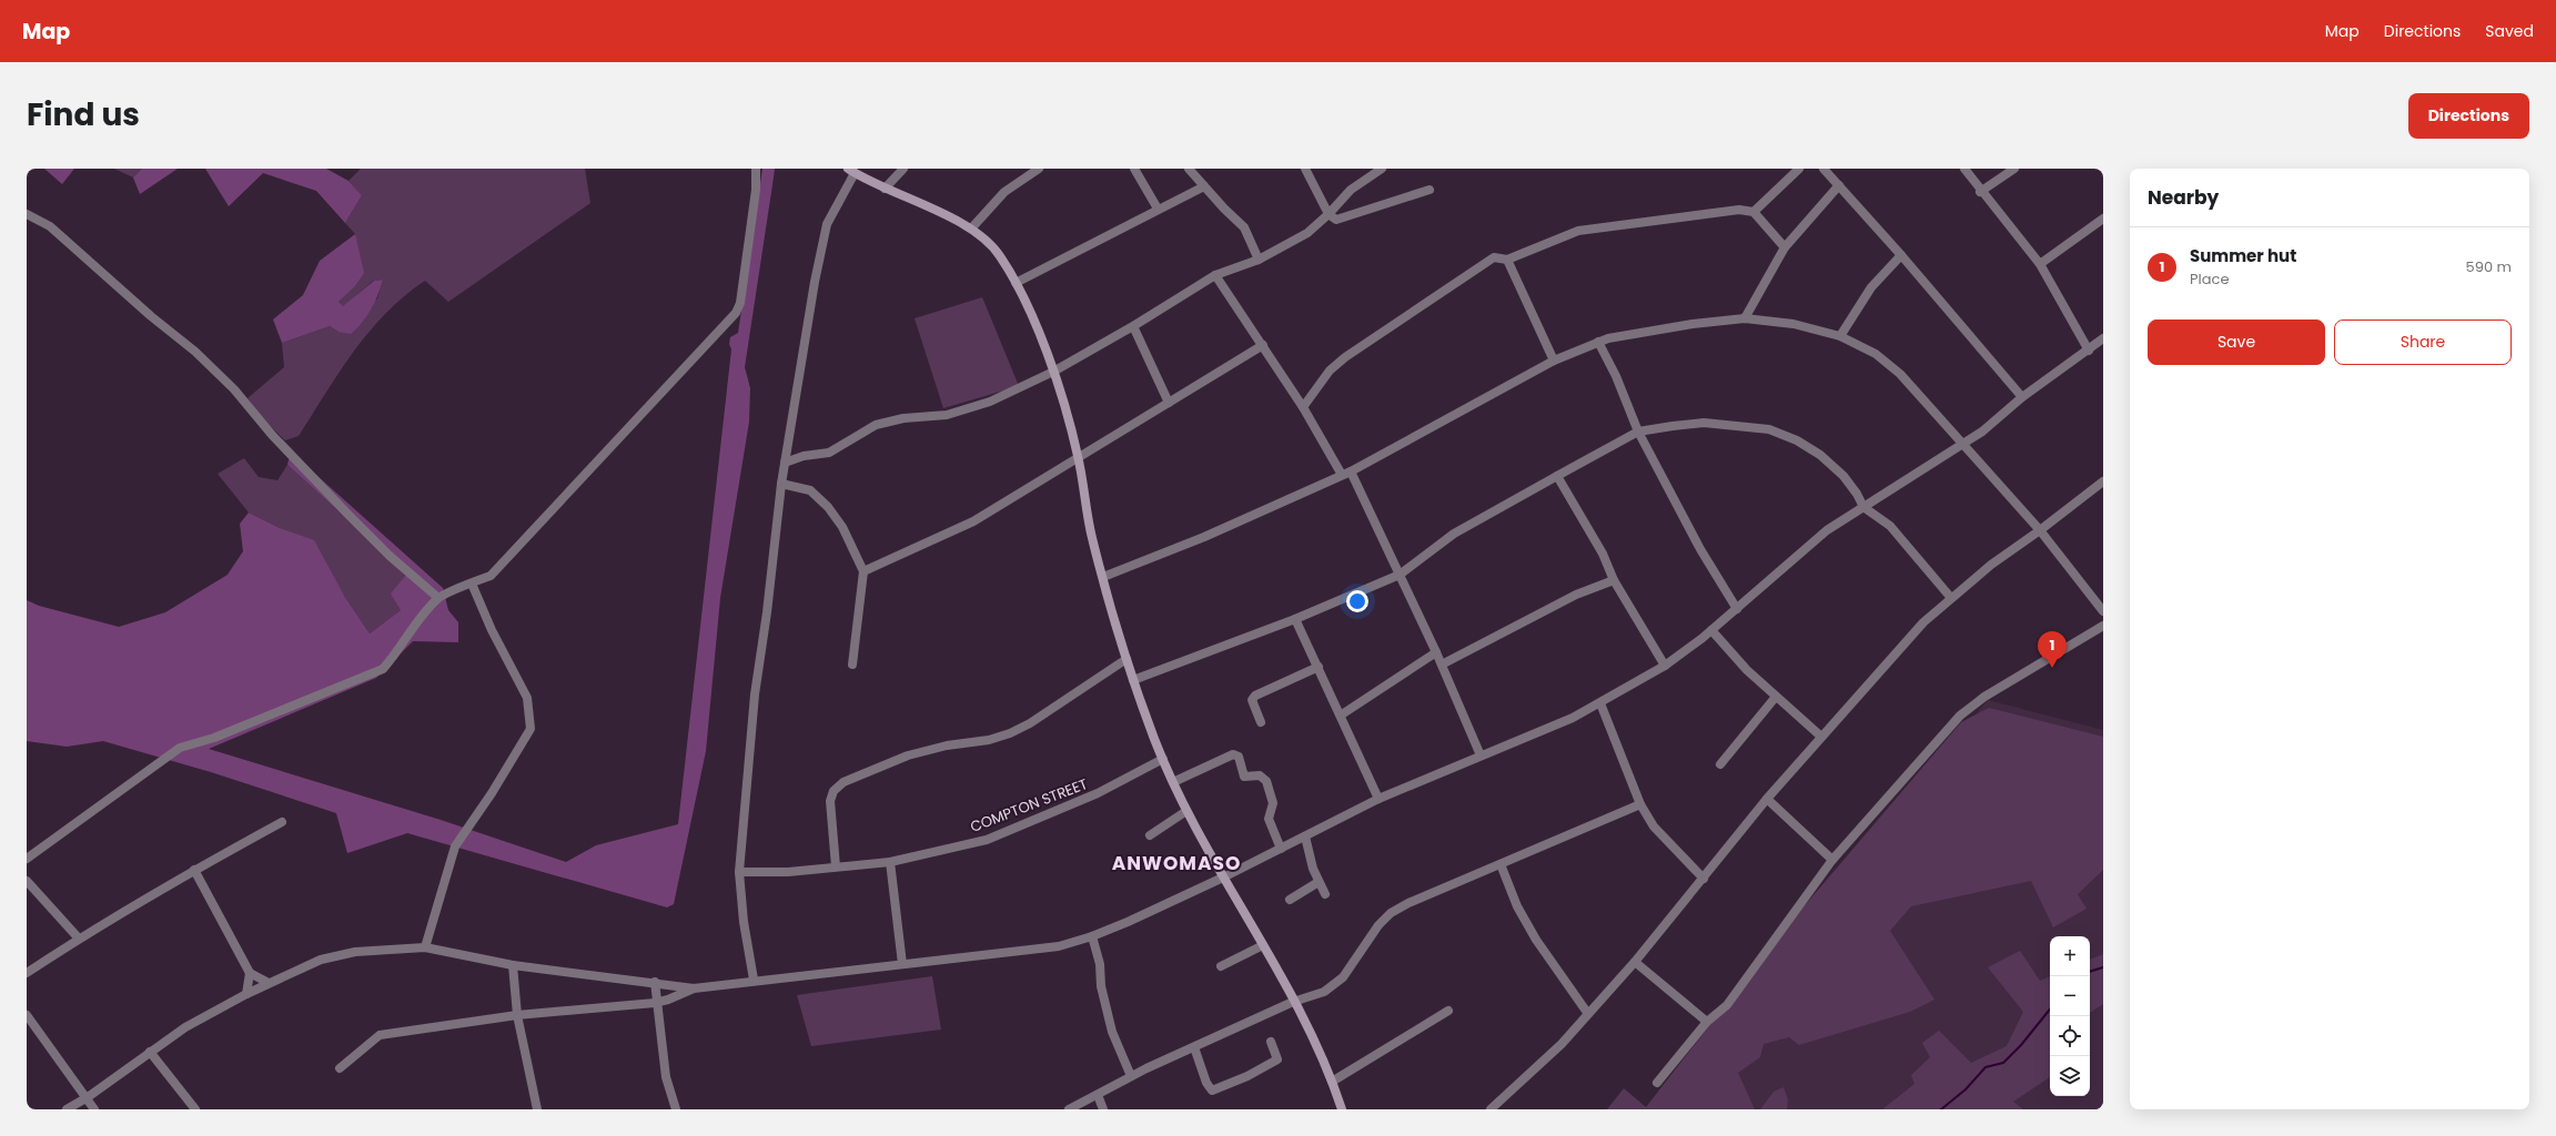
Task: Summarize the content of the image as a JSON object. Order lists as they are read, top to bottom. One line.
{"streets":{"street":["COMPTON STREET"]},"districts":["ANWOMASO"],"page":{"header":"Map","nav":["Map","Directions","Saved"],"title":"Find us","buttons":["Directions",["Save","Share"]],"heading":"Nearby","list":[{"mark":"1","name":"Summer hut","note":"Place","value":"590 m"}],"pins":"1","map_buttons":["+","−"]}}
